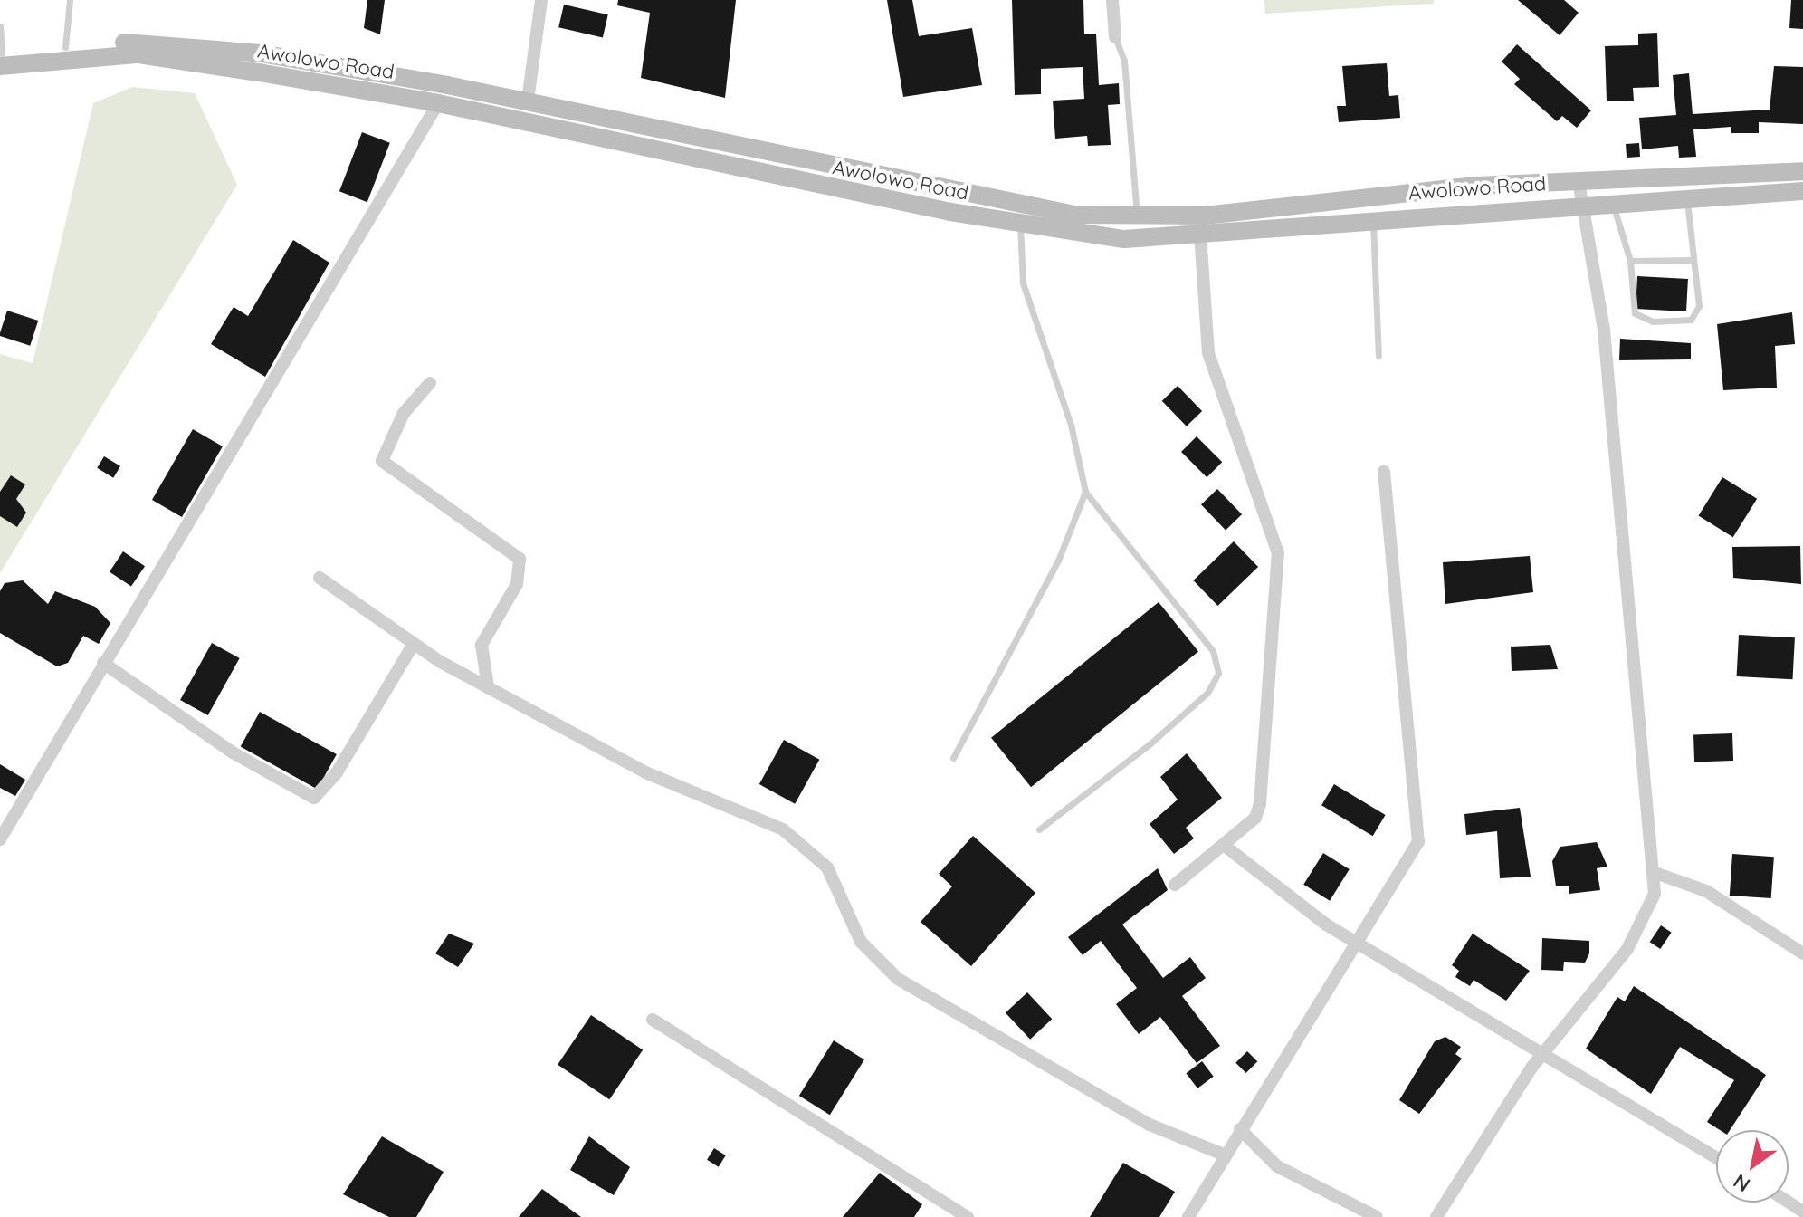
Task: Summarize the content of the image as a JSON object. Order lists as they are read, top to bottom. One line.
{"streets":{"main road":["Awolowo Road"]},"north":"bottom left"}
